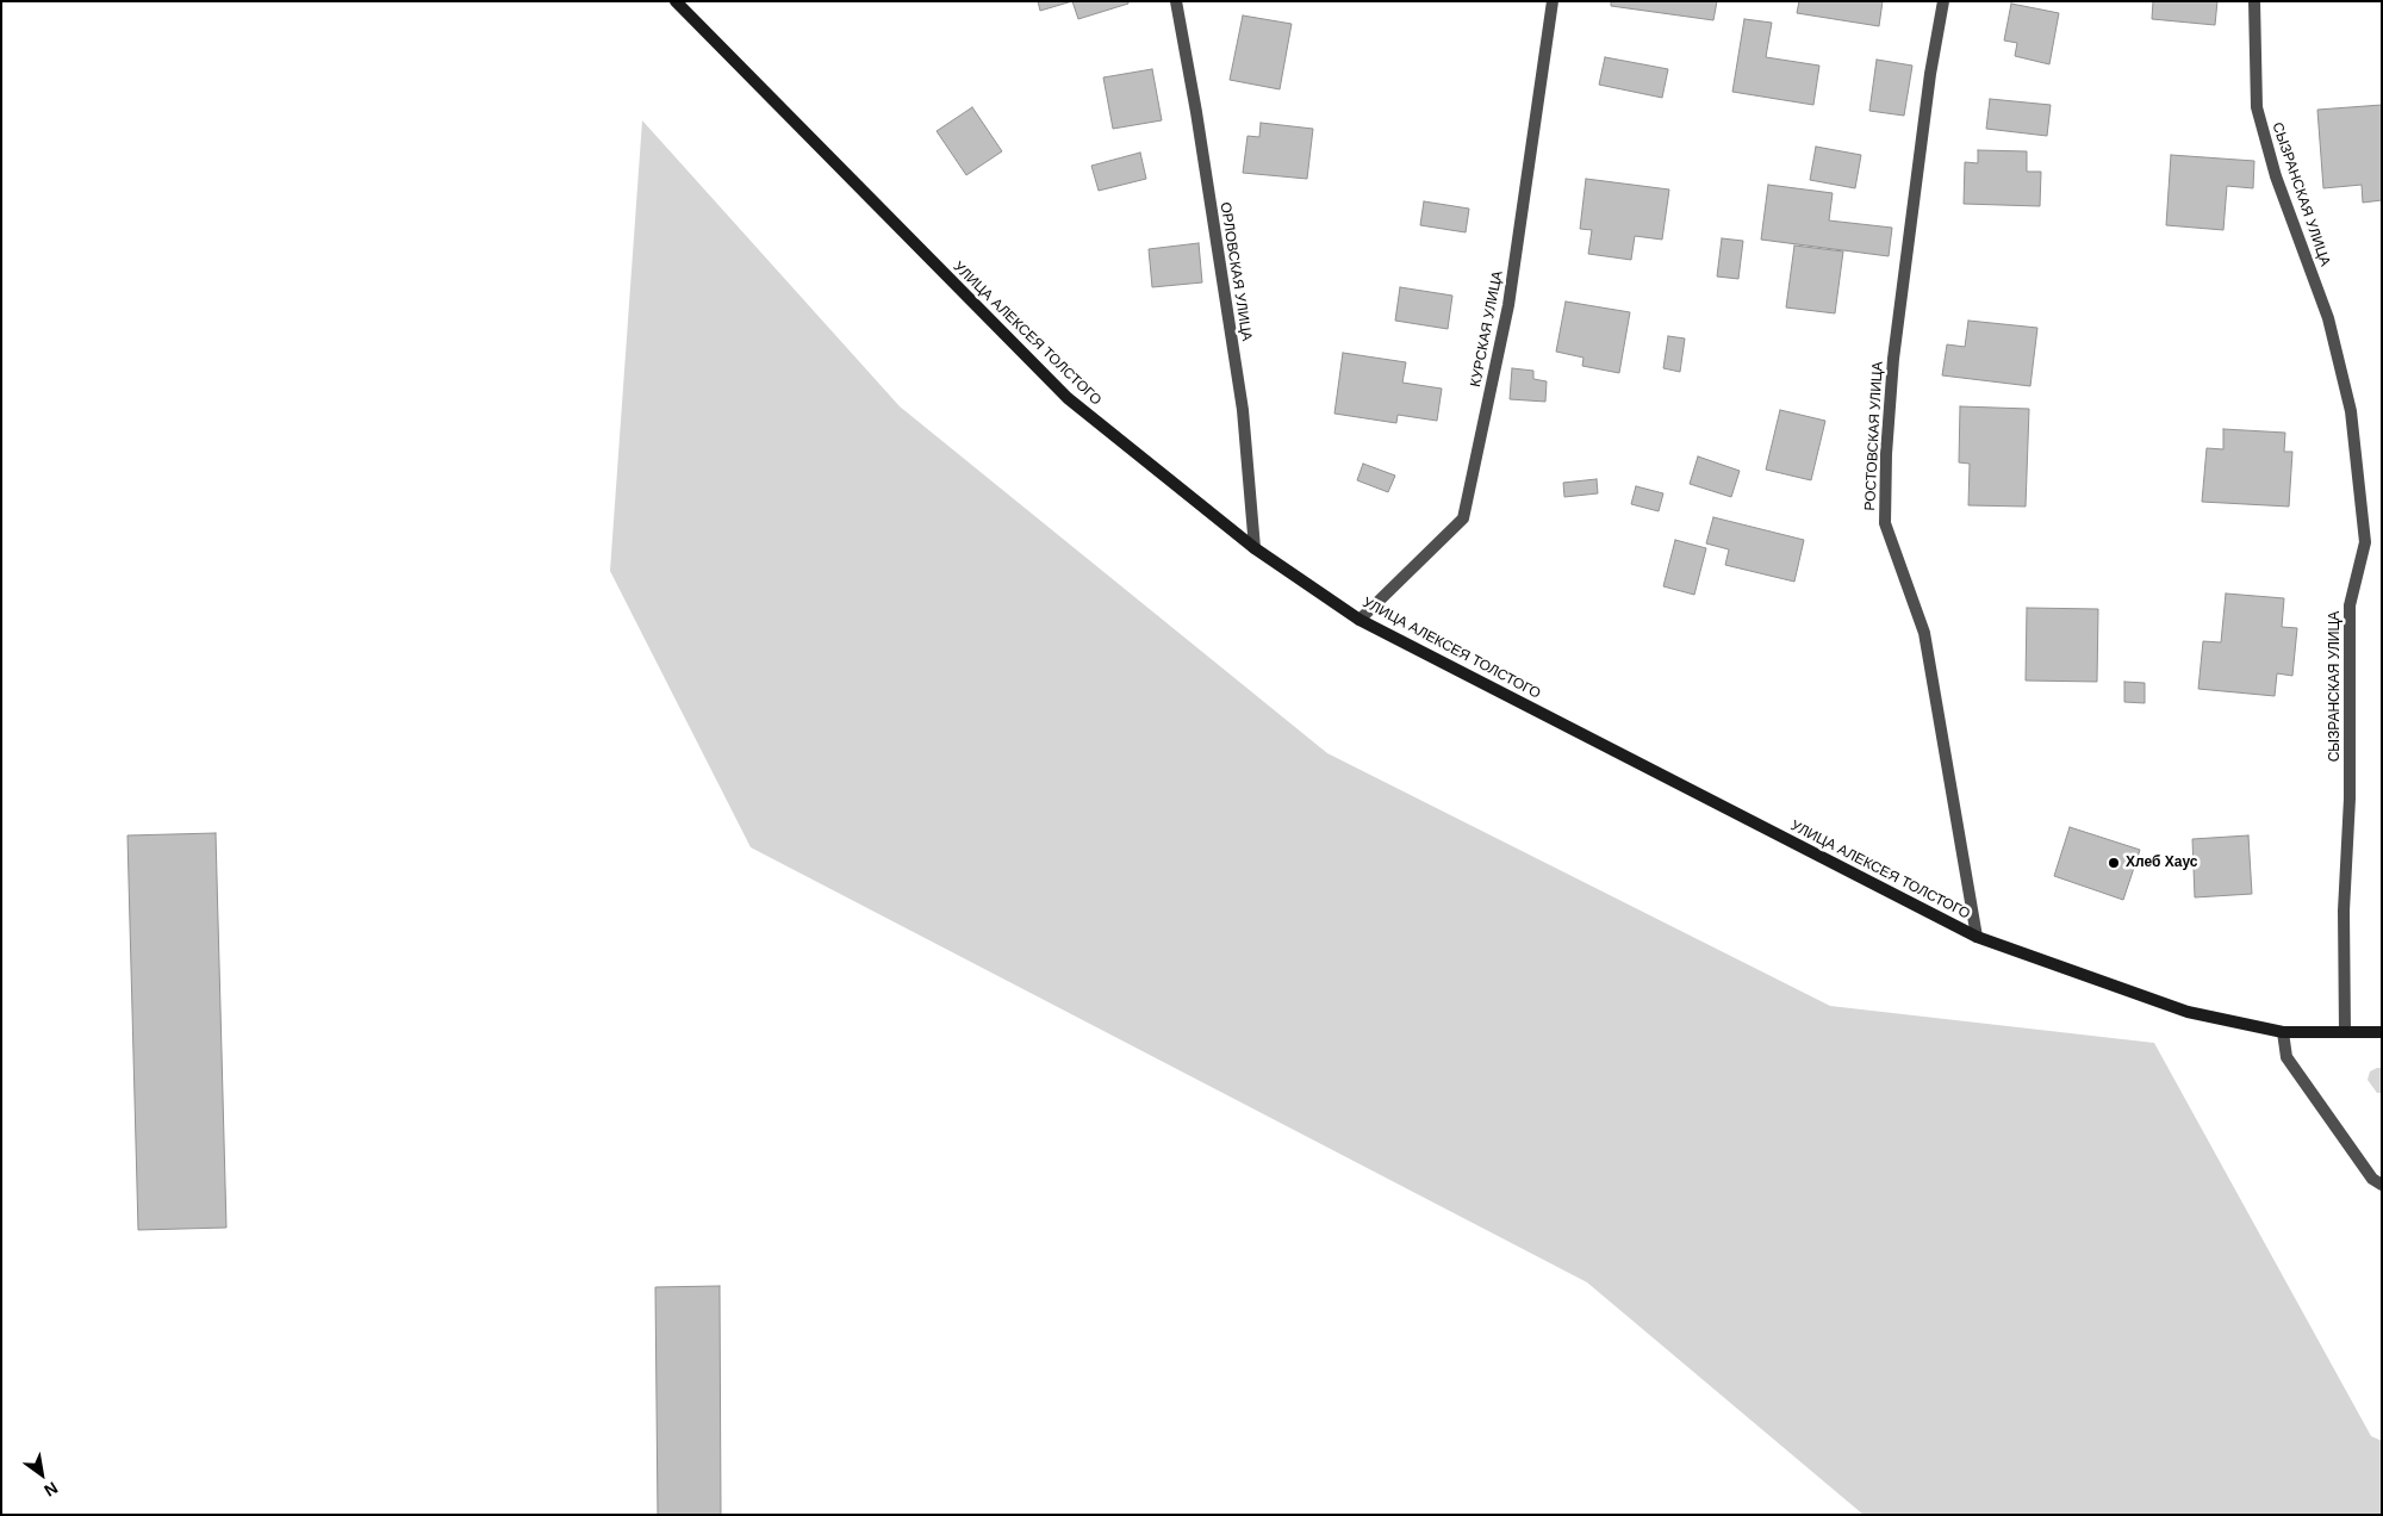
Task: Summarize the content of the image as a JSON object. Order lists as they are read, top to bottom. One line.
{"streets":{"street":["СЫЗРАНСКАЯ УЛИЦА","ОРЛОВСКАЯ УЛИЦА","КУРСКАЯ УЛИЦА","УЛИЦА АЛЕКСЕЯ ТОЛСТОГО","РОСТОВСКАЯ УЛИЦА"]},"crossings":[["СЫЗРАНСКАЯ УЛИЦА","УЛИЦА АЛЕКСЕЯ ТОЛСТОГО"],["ОРЛОВСКАЯ УЛИЦА","УЛИЦА АЛЕКСЕЯ ТОЛСТОГО"],["КУРСКАЯ УЛИЦА","УЛИЦА АЛЕКСЕЯ ТОЛСТОГО"],["УЛИЦА АЛЕКСЕЯ ТОЛСТОГО","РОСТОВСКАЯ УЛИЦА"]],"places":["Хлеб Хаус"],"north":"bottom right"}
